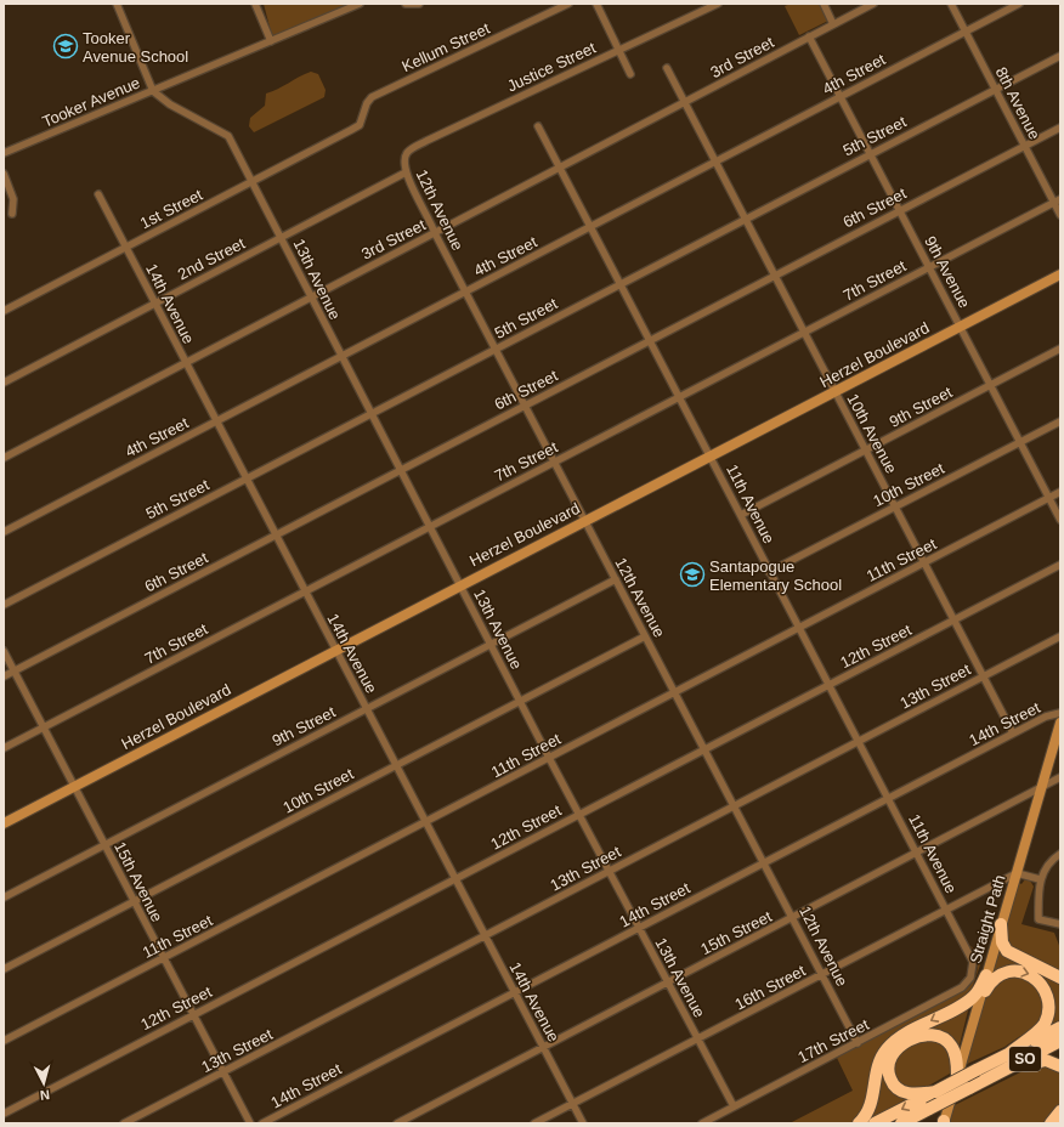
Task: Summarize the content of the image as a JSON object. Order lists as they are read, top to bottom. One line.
{"streets":{"highway":["SO"],"street":["Kellum Street","3rd Street","Justice Street","4th Street","Tooker Avenue","8th Avenue","5th Street","6th Street","1st Street","12th Avenue","2nd Street","9th Avenue","13th Avenue","7th Street","14th Avenue","Herzel Boulevard","9th Street","10th Avenue","10th Street","11th Avenue","11th Street","12th Street","13th Street","14th Street","15th Avenue","Straight Path","15th Street","16th Street","17th Street"]},"crossings":[["Kellum Street","1st Street"],["3rd Street","12th Avenue"],["3rd Street","9th Avenue"],["3rd Street","13th Avenue"],["3rd Street","14th Avenue"],["3rd Street","10th Avenue"],["3rd Street","11th Avenue"],["Justice Street","12th Avenue"],["4th Street","8th Avenue"],["4th Street","12th Avenue"],["4th Street","9th Avenue"],["4th Street","13th Avenue"],["4th Street","14th Avenue"],["4th Street","10th Avenue"],["4th Street","11th Avenue"],["Tooker Avenue","13th Avenue"],["8th Avenue","5th Street"],["8th Avenue","6th Street"],["8th Avenue","7th Street"],["5th Street","12th Avenue"],["5th Street","9th Avenue"],["5th Street","13th Avenue"],["5th Street","14th Avenue"],["5th Street","10th Avenue"],["5th Street","11th Avenue"],["6th Street","12th Avenue"],["6th Street","9th Avenue"],["6th Street","13th Avenue"],["6th Street","14th Avenue"],["6th Street","10th Avenue"],["6th Street","11th Avenue"],["6th Street","15th Avenue"],["1st Street","13th Avenue"],["1st Street","14th Avenue"],["12th Avenue","2nd Street"],["12th Avenue","7th Street"],["12th Avenue","Herzel Boulevard"],["12th Avenue","9th Street"],["12th Avenue","10th Street"],["12th Avenue","11th Street"],["12th Avenue","12th Street"],["12th Avenue","13th Street"],["12th Avenue","14th Street"],["12th Avenue","15th Street"],["12th Avenue","16th Street"],["12th Avenue","17th Street"],["2nd Street","13th Avenue"],["2nd Street","14th Avenue"],["9th Avenue","7th Street"],["9th Avenue","Herzel Boulevard"],["9th Avenue","9th Street"],["9th Avenue","10th Street"],["9th Avenue","11th Street"],["13th Avenue","7th Street"],["13th Avenue","Herzel Boulevard"],["13th Avenue","9th Street"],["13th Avenue","10th Street"],["13th Avenue","11th Street"],["13th Avenue","12th Street"],["13th Avenue","13th Street"],["13th Avenue","14th Street"],["13th Avenue","15th Street"],["13th Avenue","16th Street"],["13th Avenue","17th Street"],["7th Street","14th Avenue"],["7th Street","10th Avenue"],["7th Street","11th Avenue"],["7th Street","15th Avenue"],["14th Avenue","Herzel Boulevard"],["14th Avenue","9th Street"],["14th Avenue","10th Street"],["14th Avenue","11th Street"],["14th Avenue","12th Street"],["14th Avenue","13th Street"],["14th Avenue","14th Street"],["14th Avenue","15th Street"],["14th Avenue","16th Street"],["Herzel Boulevard","10th Avenue"],["Herzel Boulevard","11th Avenue"],["Herzel Boulevard","15th Avenue"],["9th Street","10th Avenue"],["9th Street","11th Avenue"],["9th Street","15th Avenue"],["10th Avenue","10th Street"],["10th Avenue","11th Street"],["10th Avenue","12th Street"],["10th Avenue","13th Street"],["10th Avenue","14th Street"],["10th Street","11th Avenue"],["10th Street","15th Avenue"],["11th Avenue","11th Street"],["11th Avenue","12th Street"],["11th Avenue","13th Street"],["11th Avenue","14th Street"],["11th Avenue","15th Street"],["11th Avenue","16th Street"],["11th Avenue","17th Street"],["11th Street","15th Avenue"],["12th Street","15th Avenue"],["13th Street","15th Avenue"],["Straight Path","15th Street"],["Straight Path","16th Street"]],"places":{"school or university":["Tooker Avenue School","Santapogue Elementary School"]},"north":"bottom"}
